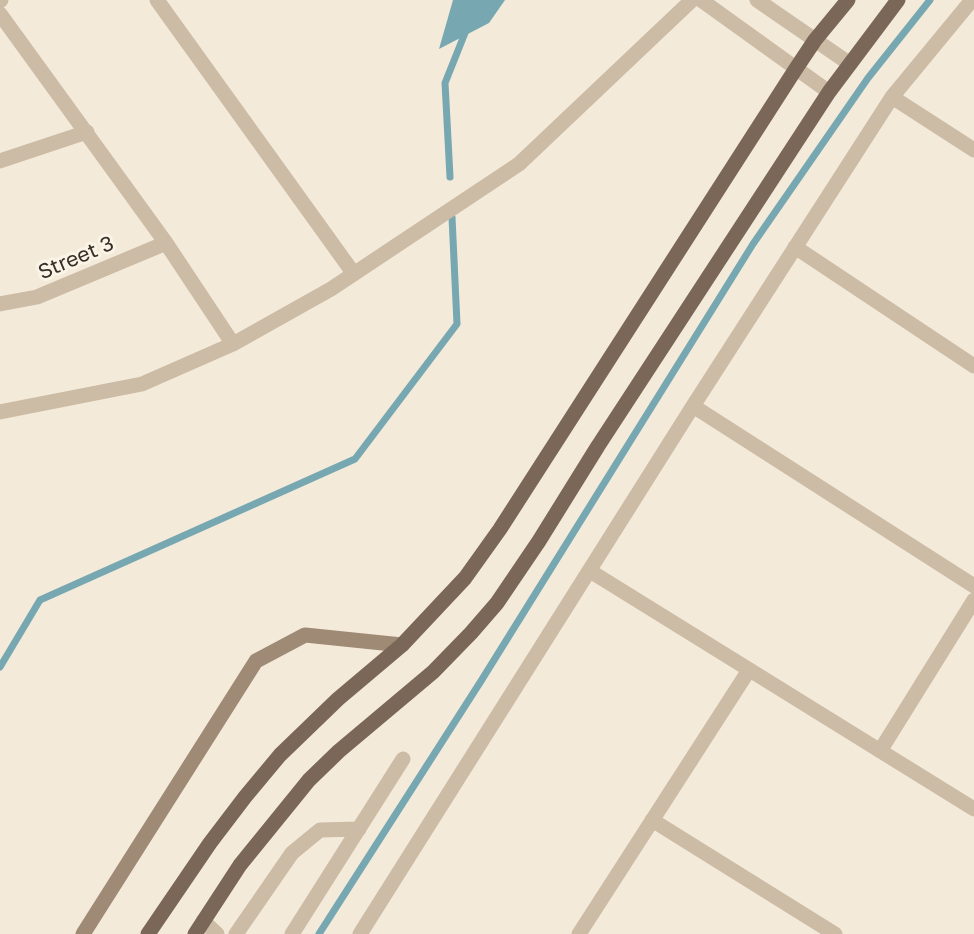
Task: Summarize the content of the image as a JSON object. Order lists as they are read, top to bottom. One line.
{"streets":{"street":["Street 3"]}}
